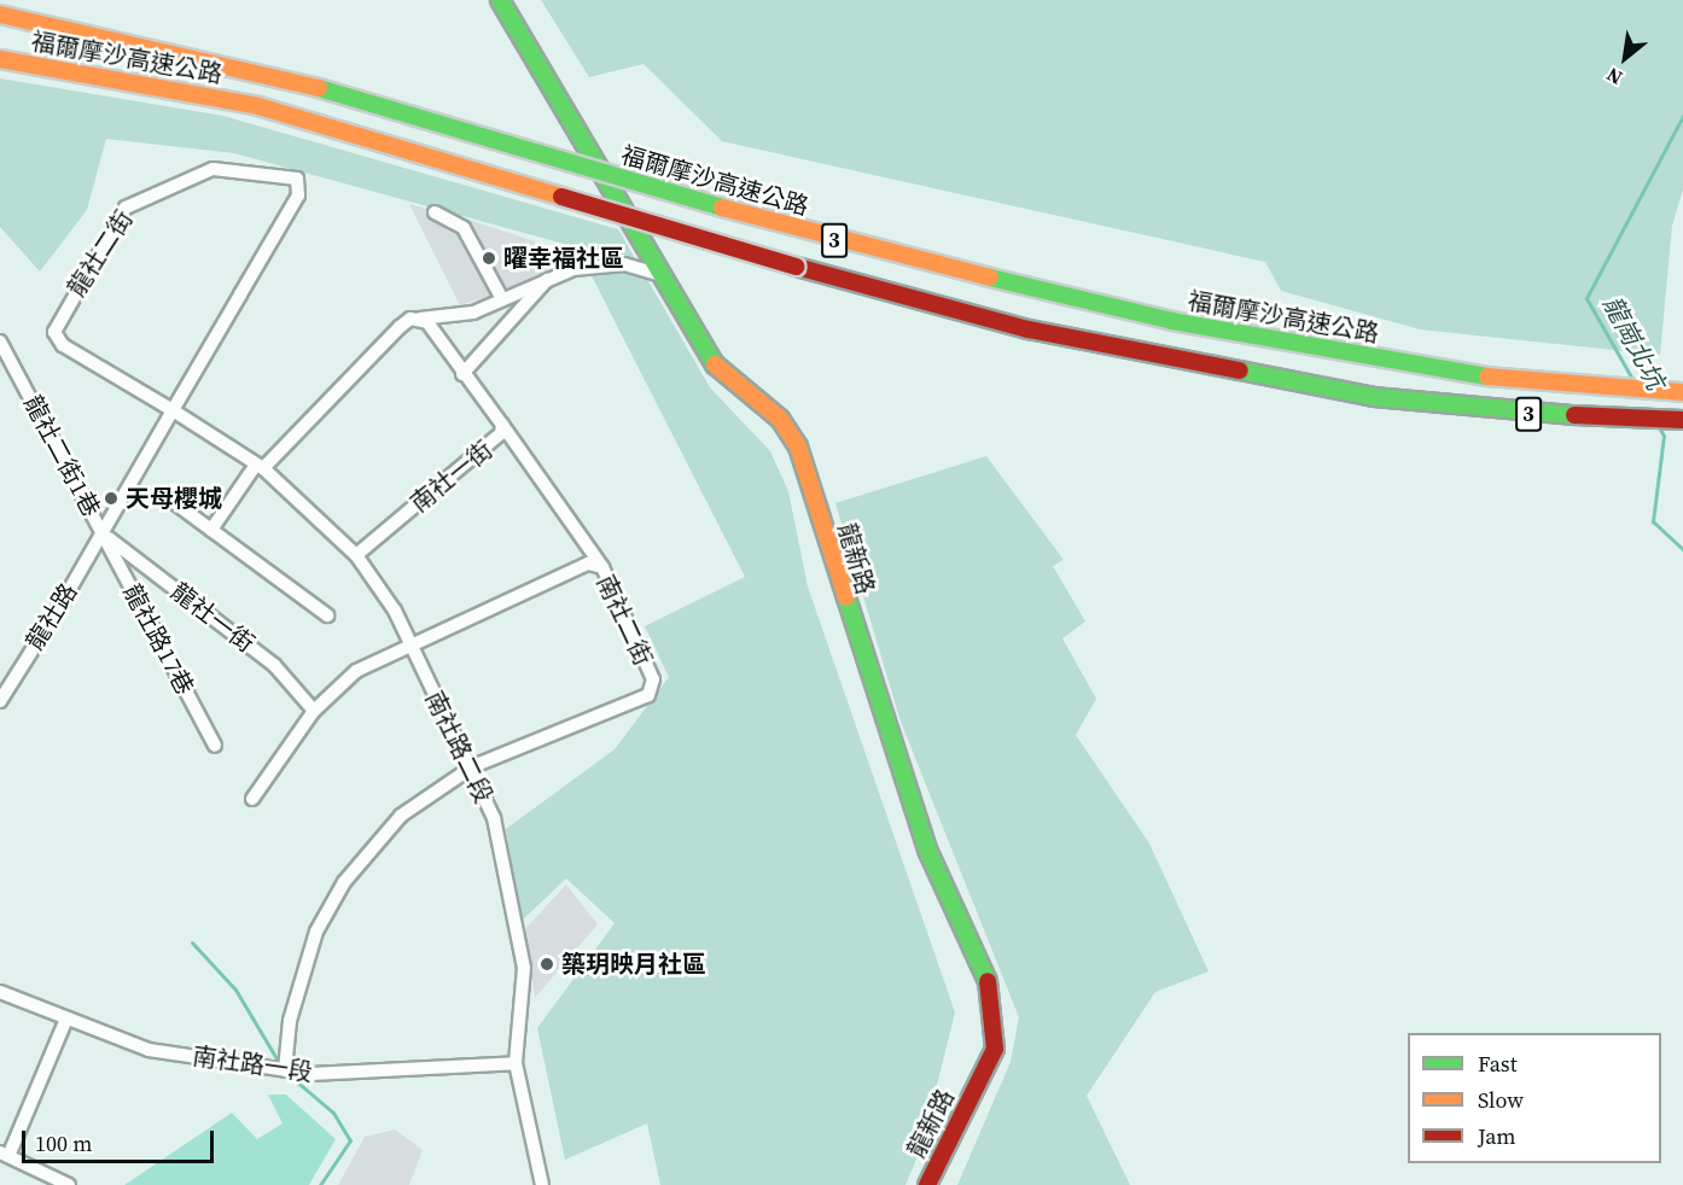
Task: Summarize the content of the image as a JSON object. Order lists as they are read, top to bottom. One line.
{"streets":{"main road":["福爾摩沙高速公路","3","龍新路"],"street":["龍社二街","龍社二街1巷","南社一街","龍社路","龍社一街","南社二街","龍社路17巷","南社路二段","南社路一段"]},"crossings":[["龍社二街","龍社二街1巷"],["龍社二街","龍社路"],["龍社二街","龍社一街"],["龍社二街","龍社路17巷"],["龍社二街","南社路二段"],["龍社二街1巷","龍社路"],["龍社二街1巷","龍社一街"],["龍社二街1巷","龍社路17巷"],["南社一街","南社路二段"],["龍社路","龍社一街"],["龍社路","龍社路17巷"],["龍社一街","南社二街"],["龍社一街","龍社路17巷"],["南社二街","南社路二段"],["南社路二段","南社路一段"]],"water":["龍崗北坑"],"places":["曜幸福社區","天母櫻城","築玥映月社區"],"legend":["Fast","Slow","Jam"],"scale_bar":"100 m","north":"bottom left"}
